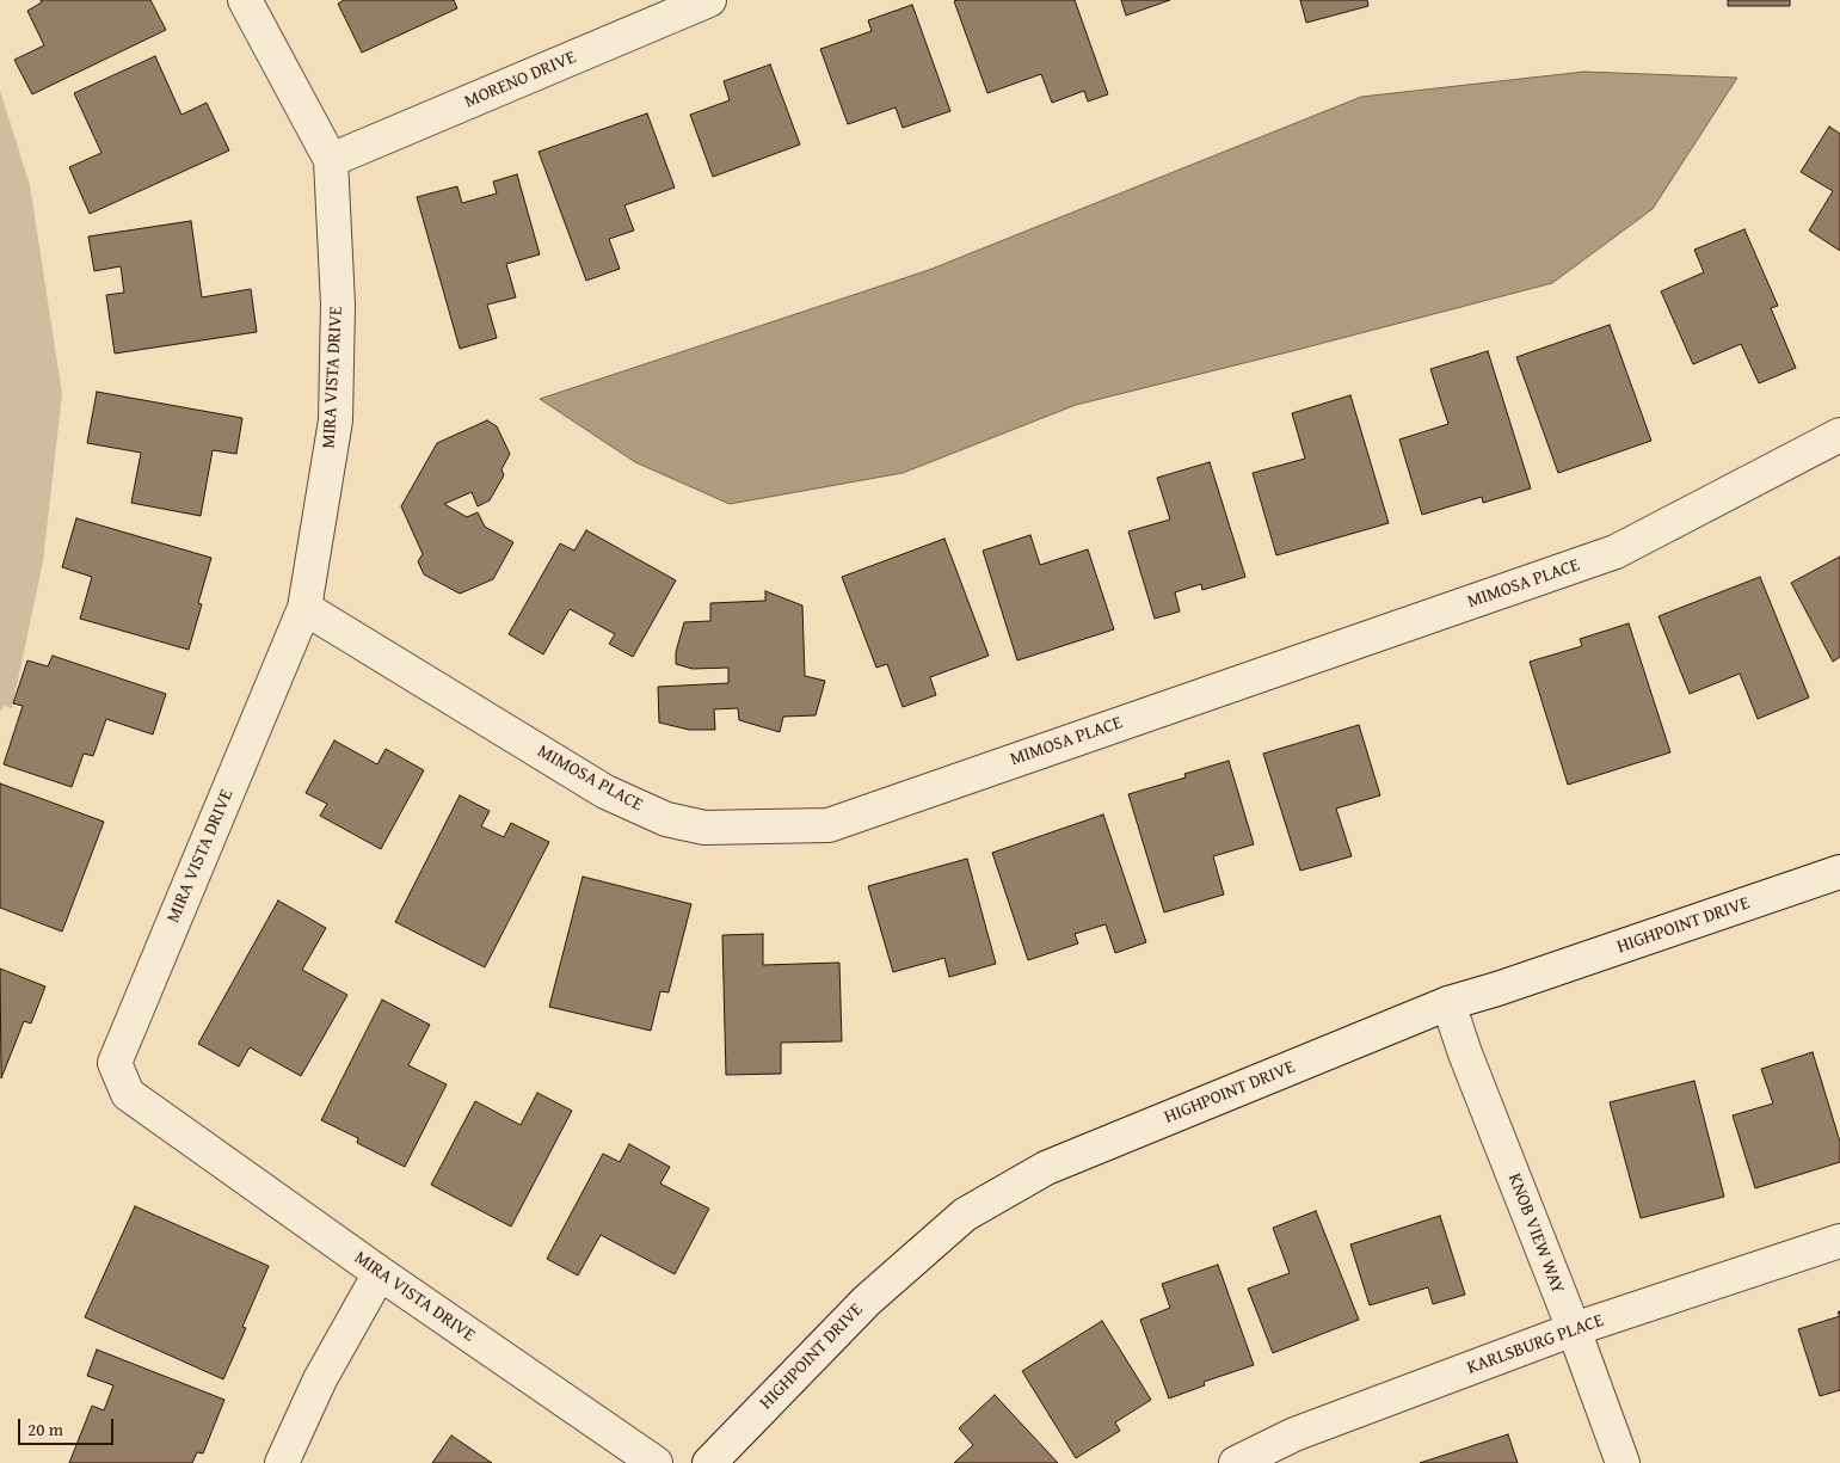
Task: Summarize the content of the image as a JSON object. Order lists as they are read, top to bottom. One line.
{"streets":{"street":["MORENO DRIVE","MIRA VISTA DRIVE","MIMOSA PLACE","HIGHPOINT DRIVE","KNOB VIEW WAY","KARLSBURG PLACE"]},"crossings":[["MORENO DRIVE","MIRA VISTA DRIVE"],["MIRA VISTA DRIVE","MIMOSA PLACE"],["HIGHPOINT DRIVE","KNOB VIEW WAY"],["KNOB VIEW WAY","KARLSBURG PLACE"]],"scale_bar":"20 m"}
